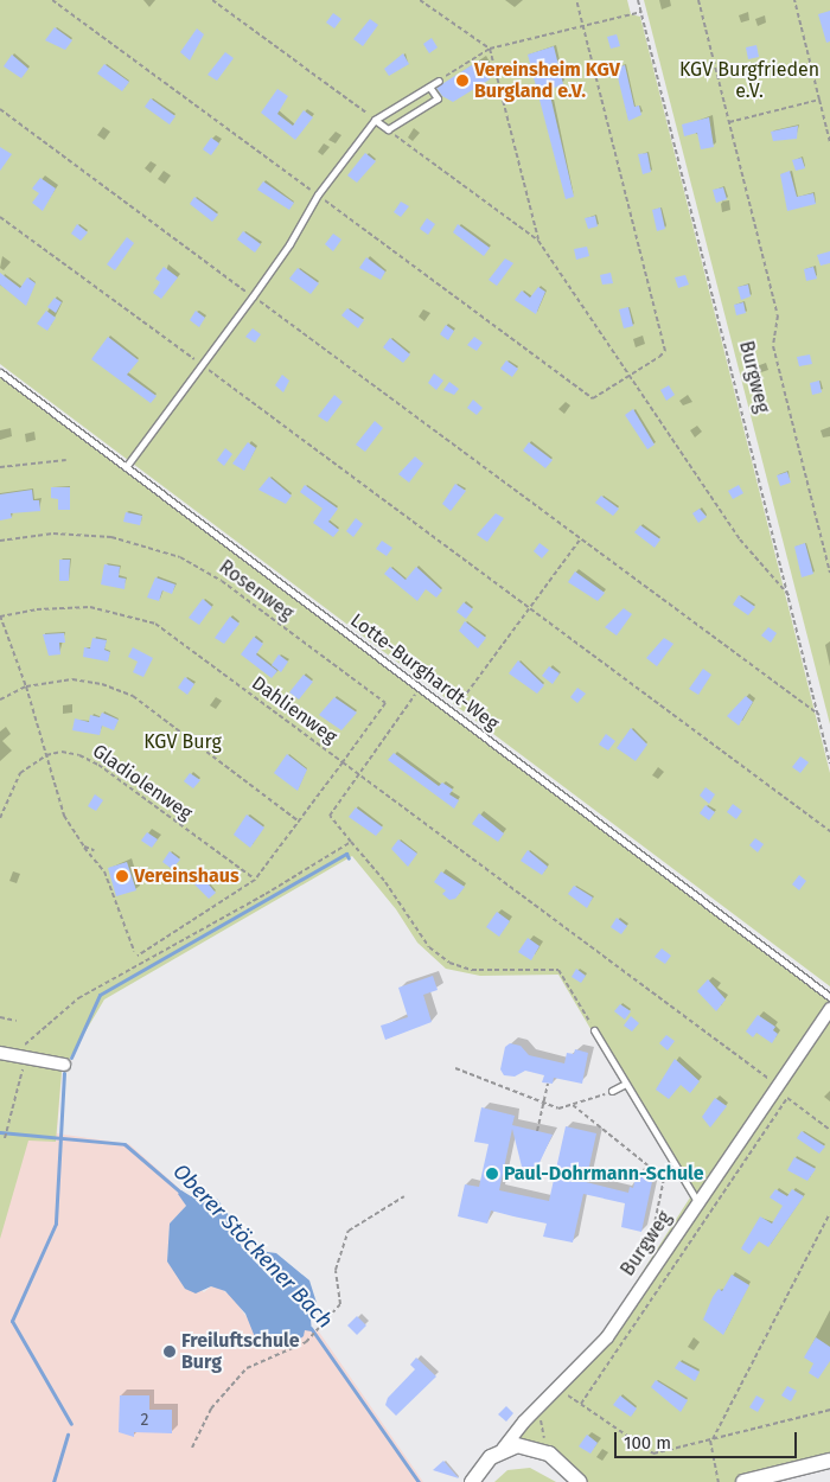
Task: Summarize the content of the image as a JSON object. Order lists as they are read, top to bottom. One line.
{"streets":{"street":["Burgweg"],"lane":["Lotte-Burghardt-Weg"],"path":["Rosenweg","Dahlienweg","Gladiolenweg"]},"crossings":[["Rosenweg","Dahlienweg"],["Dahlienweg","Gladiolenweg"]],"water":["Oberer Stöckener Bach"],"parks":["KGV Burgfrieden e.V.","KGV Burg"],"places":["Vereinsheim KGV Burgland e.V.","Vereinshaus","Paul-Dohrmann-Schule","Freiluftschule Burg"],"house_numbers":["2"],"scale_bar":"100 m"}
